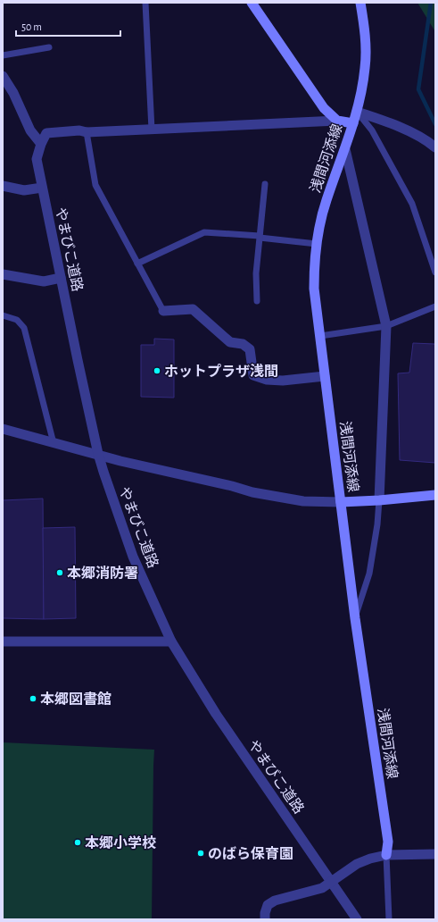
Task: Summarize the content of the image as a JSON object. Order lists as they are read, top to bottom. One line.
{"streets":{"main road":["浅間河添線"],"street":["やまびこ道路"]},"places":["ホットプラザ浅間","本郷消防署","本郷図書館","本郷小学校","のばら保育園"],"scale_bar":"50 m"}
